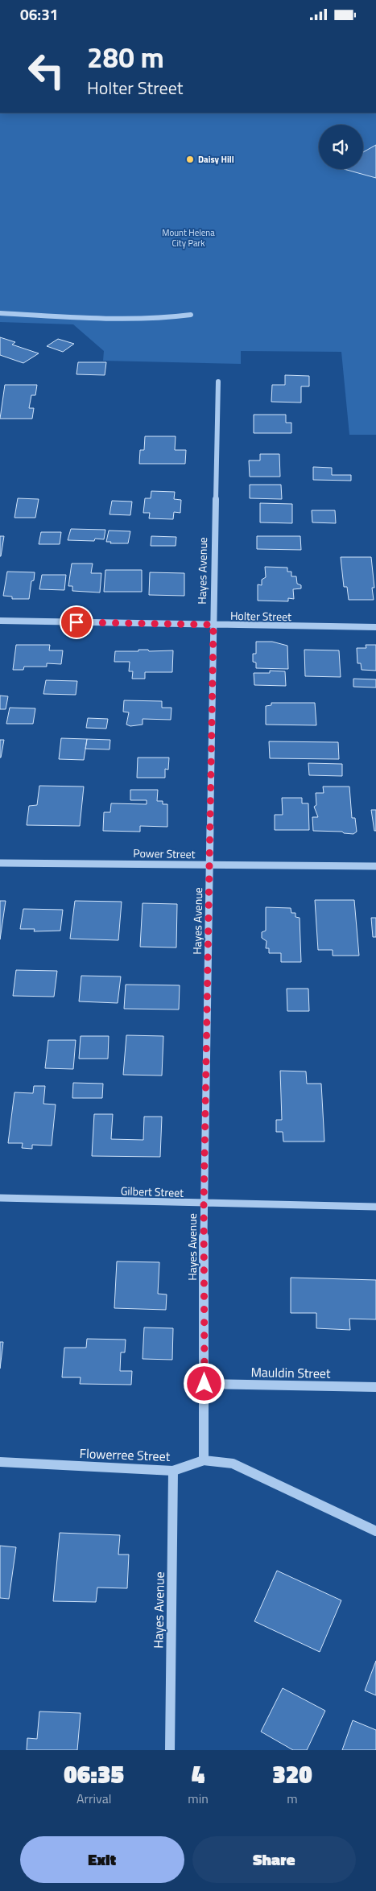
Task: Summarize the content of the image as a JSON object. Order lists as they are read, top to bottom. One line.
{"streets":{"street":["Hayes Avenue","Holter Street","Power Street","Gilbert Street","Mauldin Street","Flowerree Street"]},"crossings":[["Hayes Avenue","Holter Street"],["Hayes Avenue","Power Street"],["Hayes Avenue","Gilbert Street"],["Hayes Avenue","Mauldin Street"],["Hayes Avenue","Flowerree Street"]],"parks":["Mount Helena City Park"],"places":["Daisy Hill"],"page":{"status":"06:31","turn":["280 m","Holter Street"],"eta":["06:35","Arrival","4","min","320","m"],"buttons":["Exit","Share"]}}
